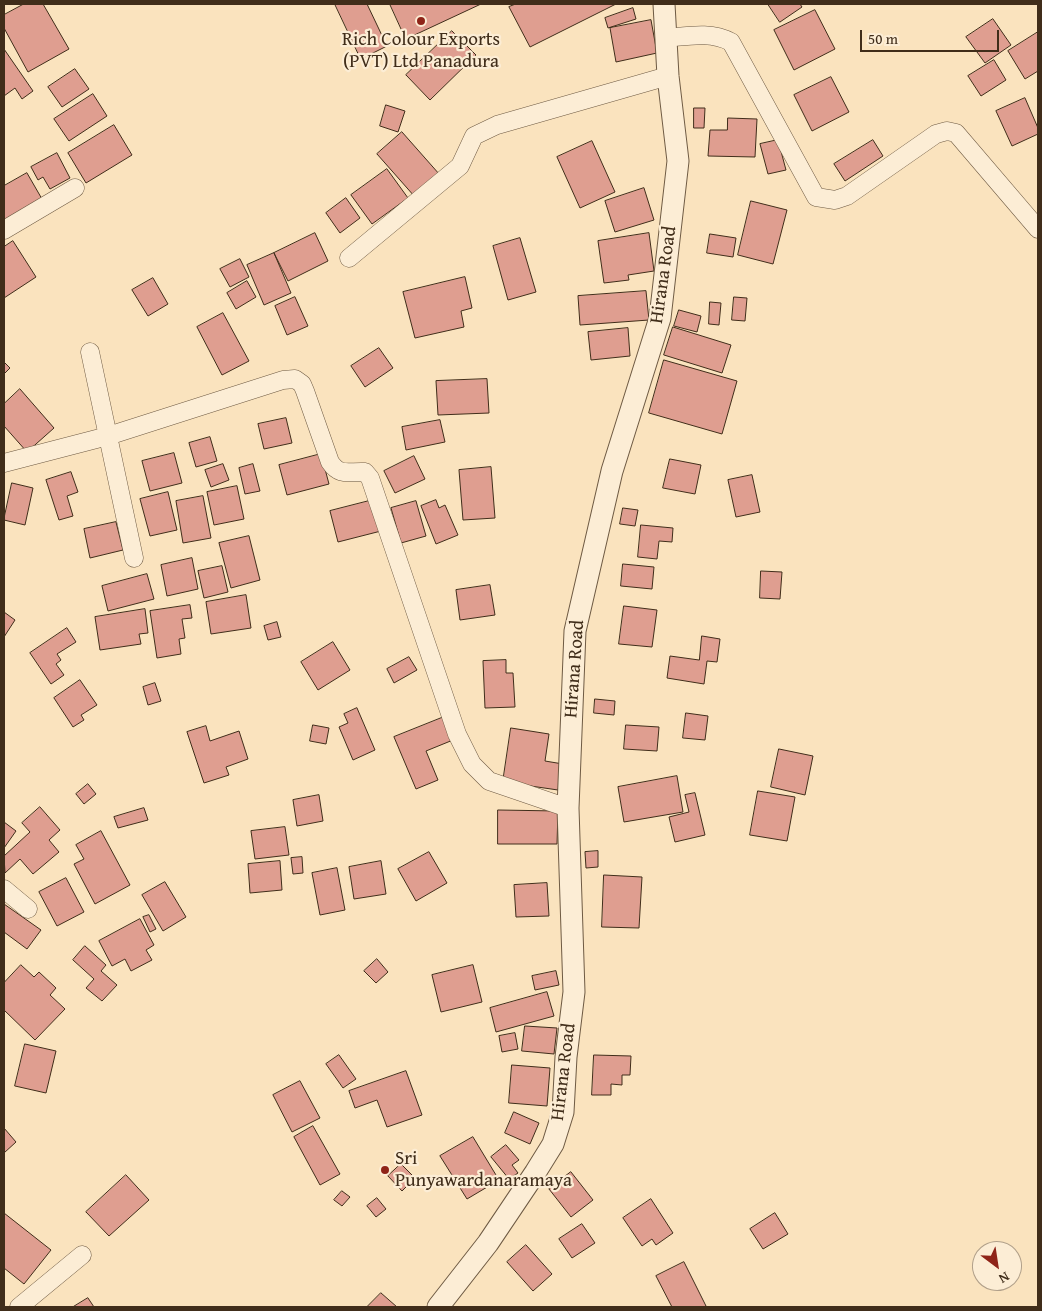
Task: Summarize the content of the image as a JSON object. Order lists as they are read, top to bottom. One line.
{"streets":{"street":["Hirana Road"]},"places":["Rich Colour Exports (PVT) Ltd Panadura","Sri Punyawardanaramaya"],"scale_bar":"50 m","north":"bottom right"}
